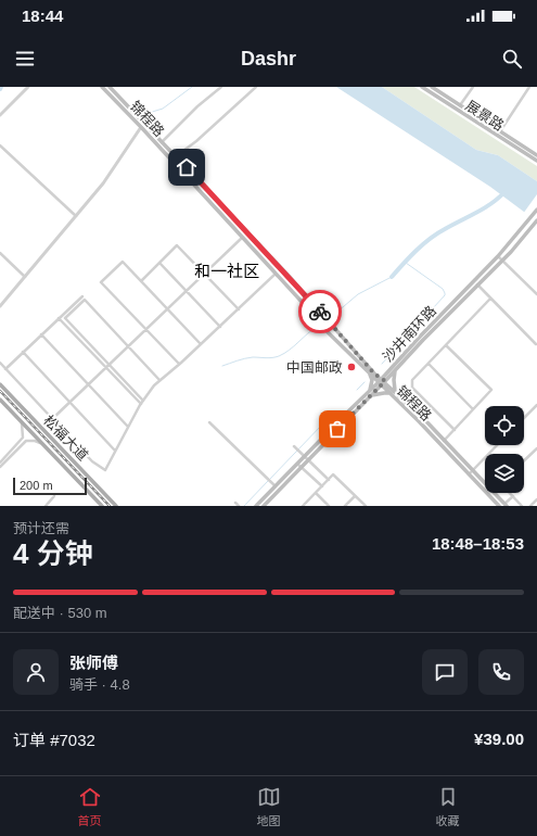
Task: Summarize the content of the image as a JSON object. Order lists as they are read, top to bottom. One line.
{"streets":{"main road":["展景路","锦程路","沙井南环路","松福大道"]},"crossings":[["锦程路","沙井南环路"]],"districts":["和一社区"],"places":["中国邮政"],"scale_bar":"200 m","page":{"status":"18:44","header":"Dashr","scale":"200 m","heading":["4 分钟","预计还需","18:48–18:53"],"panel":["张师傅","骑手 · 4.8","订单 #7032","¥39.00"],"bar":"配送中 · 530 m","tabs":["首页","地图","收藏"]}}
